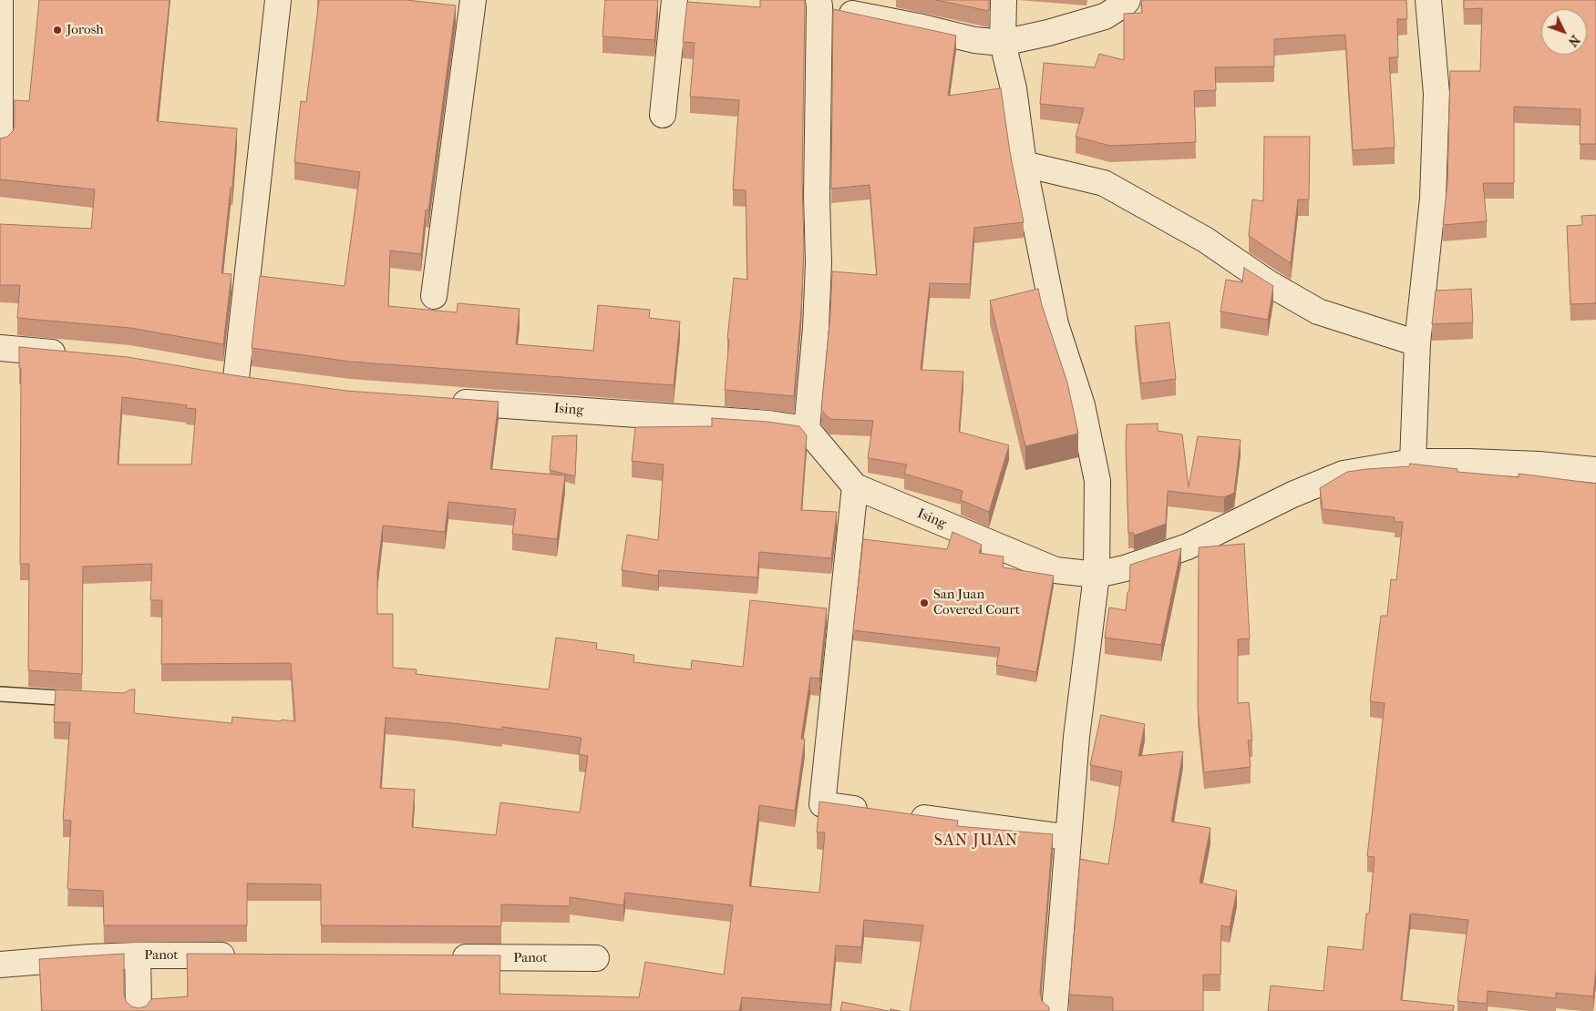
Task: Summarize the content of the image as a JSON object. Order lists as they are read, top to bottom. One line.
{"streets":{"street":["Ising","Panot"]},"districts":["SAN JUAN"],"places":["Jorosh","San Juan Covered Court"],"north":"bottom right"}
